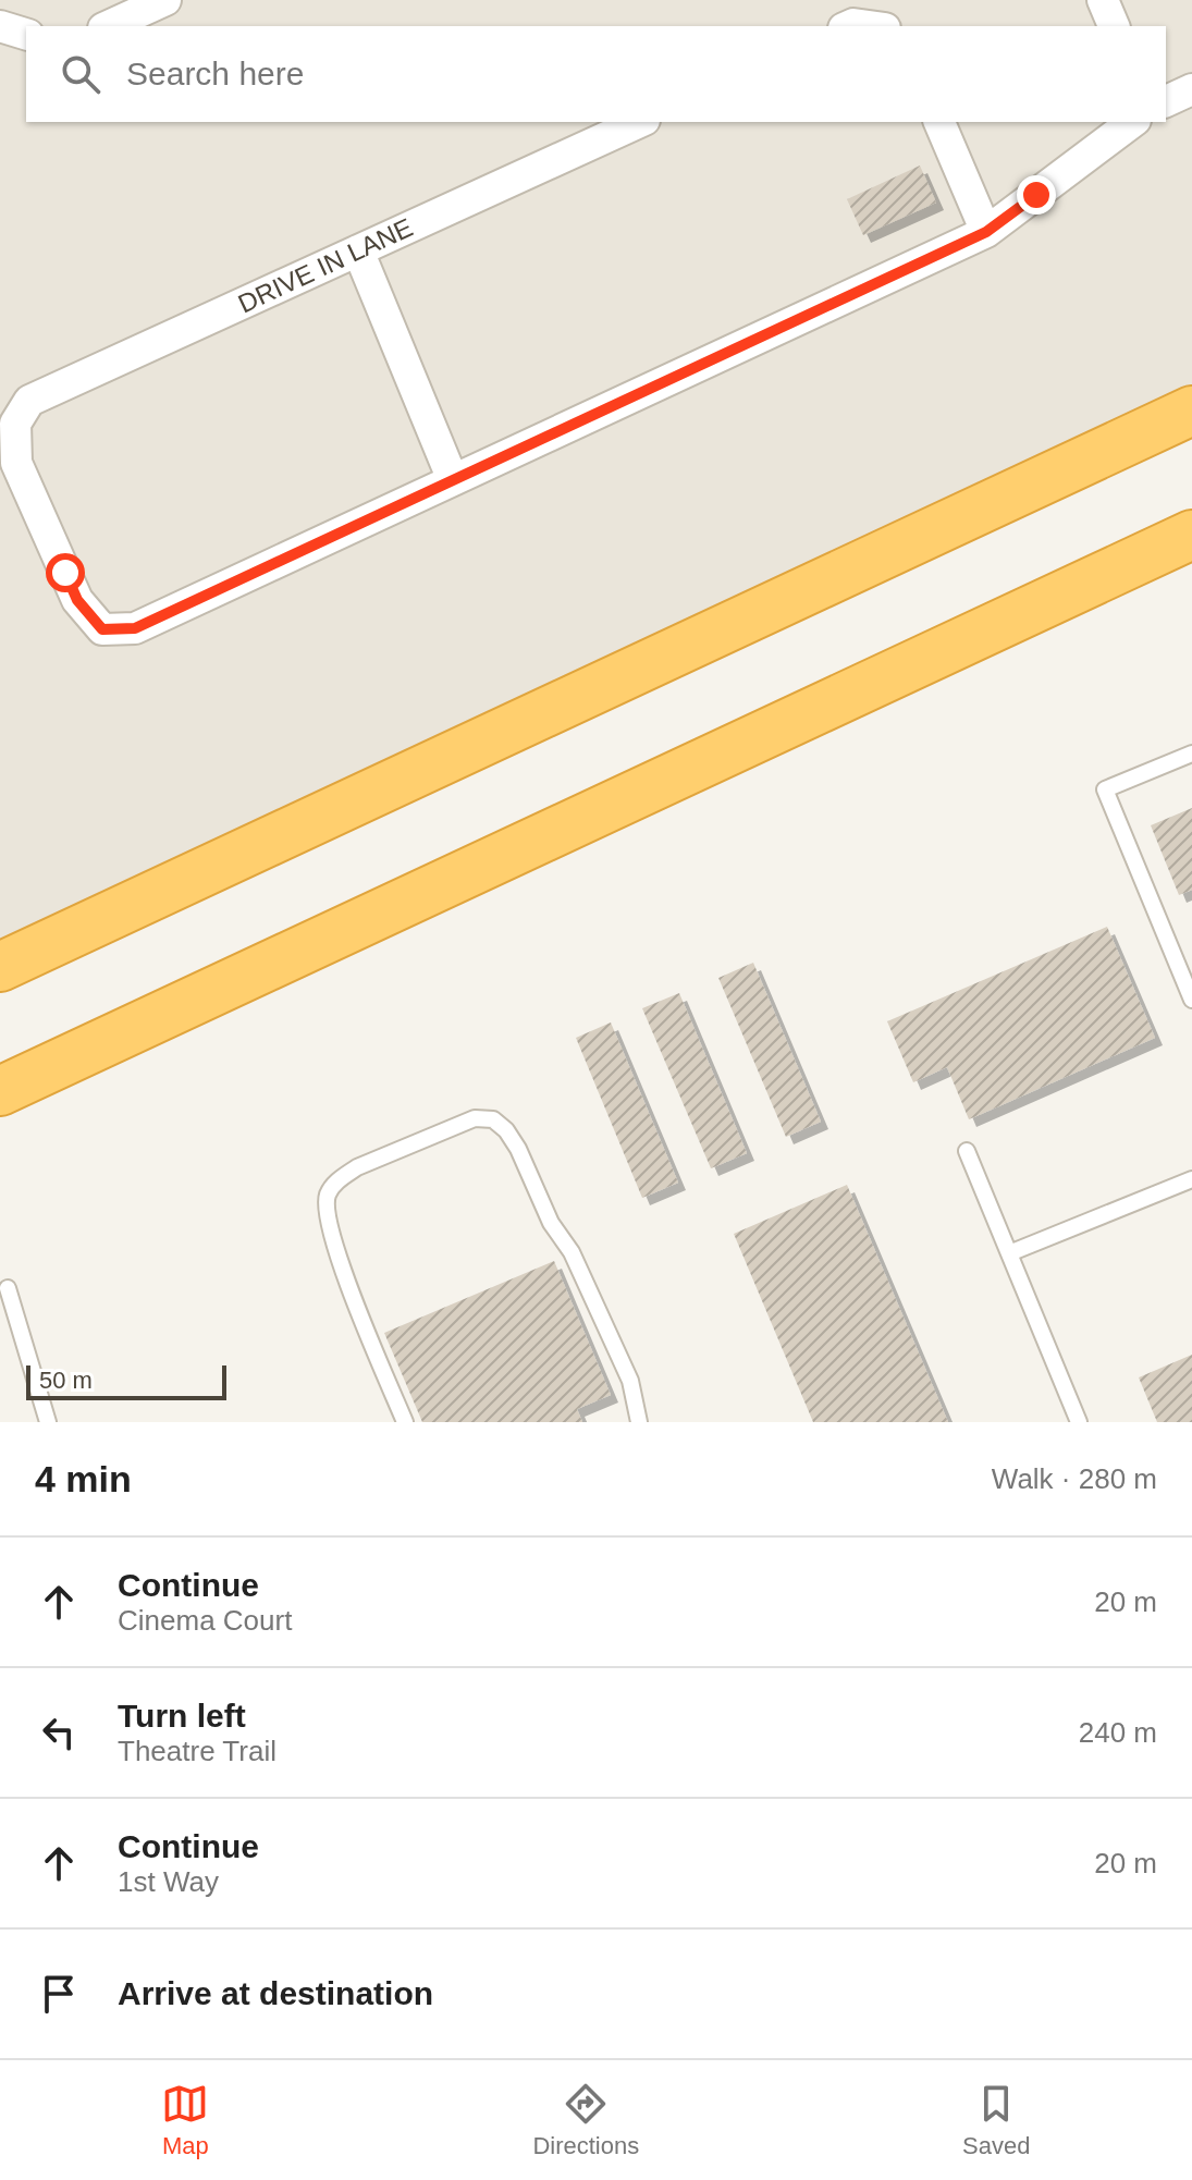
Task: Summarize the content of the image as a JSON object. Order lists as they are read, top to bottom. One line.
{"streets":{"street":["DRIVE IN LANE"]},"scale_bar":"50 m","page":{"search":"Search here","scale":"50 m","heading":["4 min","Walk · 280 m"],"list":[["Continue","Cinema Court","20 m"],["Turn left","Theatre Trail","240 m"],["Continue","1st Way","20 m"],"Arrive at destination"],"nav":["Map","Directions","Saved"]}}
